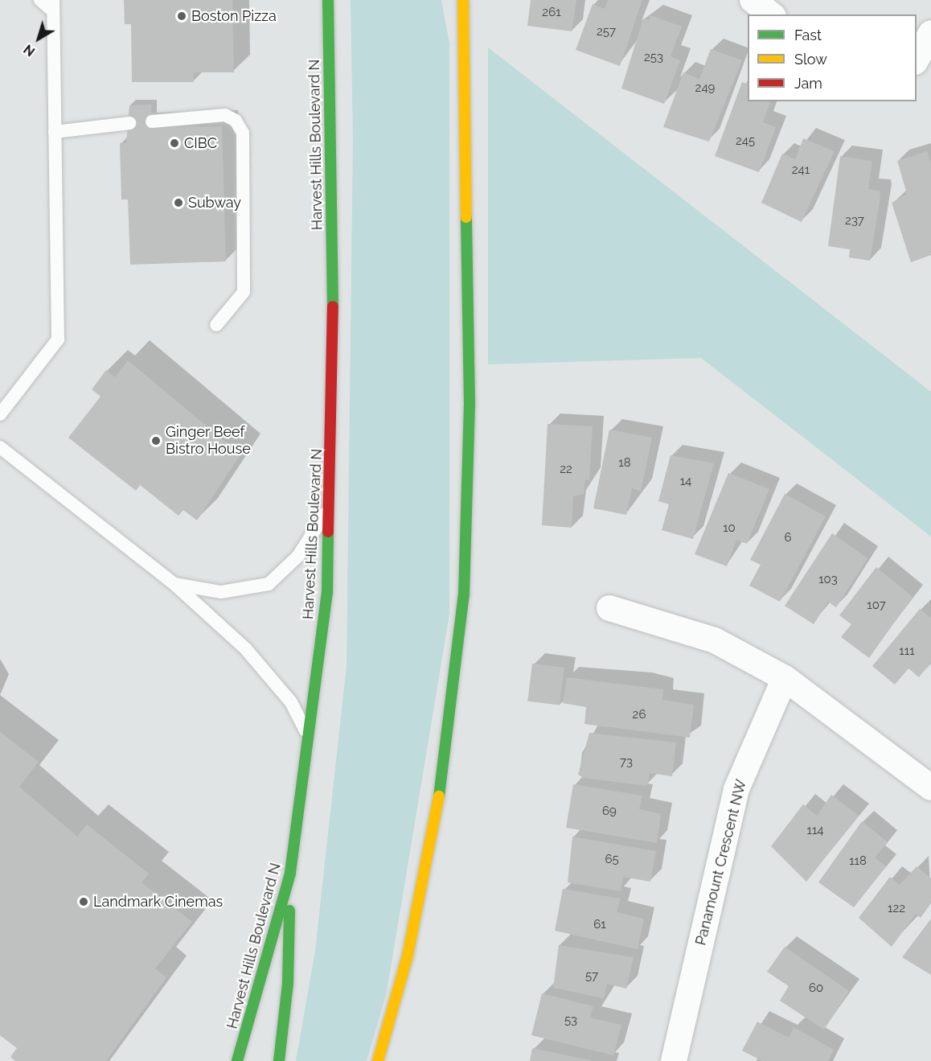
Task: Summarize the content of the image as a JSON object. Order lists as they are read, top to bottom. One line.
{"streets":{"main road":["Harvest Hills Boulevard N"],"street":["Panamount Crescent NW"]},"places":["Boston Pizza","CIBC","Subway","Ginger Beef Bistro House","Landmark Cinemas"],"house_numbers":["261","257","253","249","245","241","237","18","22","14","10","6","103","107","111","26","73","69","114","65","118","122","61","57","60","53"],"legend":["Fast","Slow","Jam"],"north":"bottom left"}
